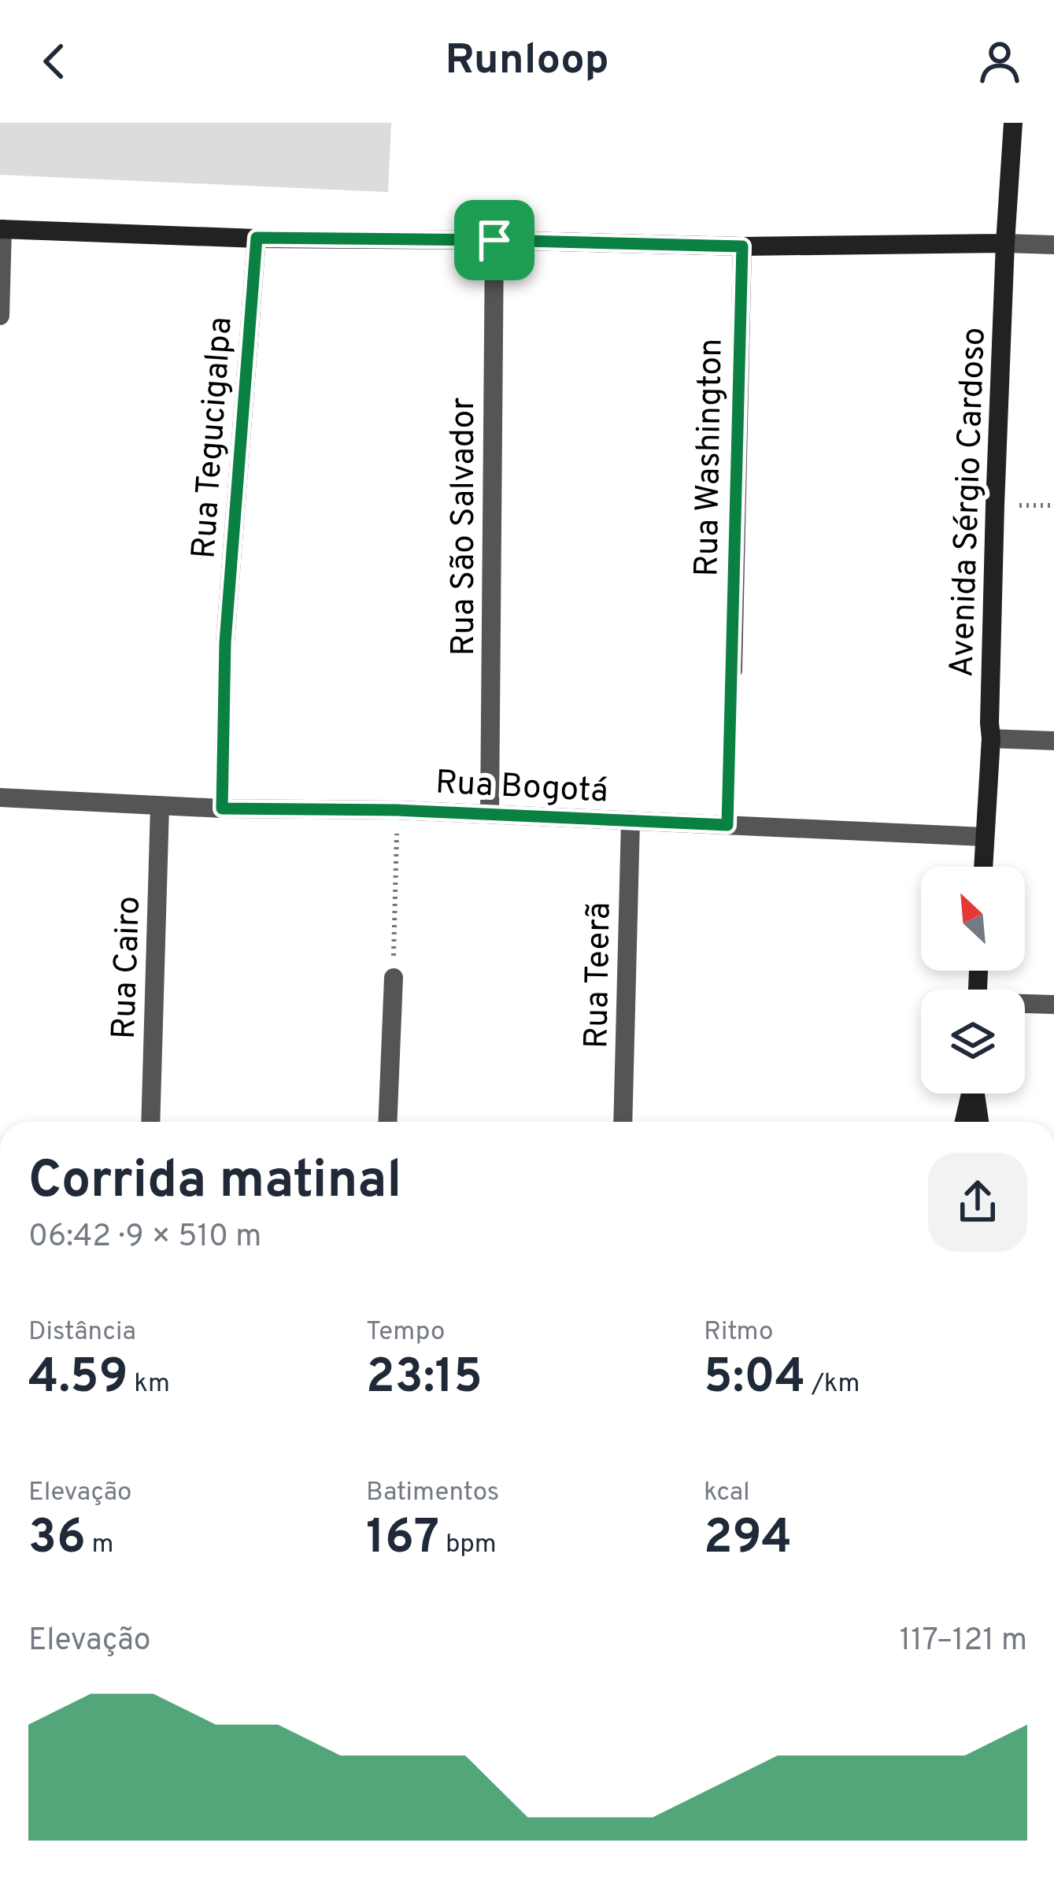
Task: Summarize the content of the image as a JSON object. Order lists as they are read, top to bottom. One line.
{"streets":{"street":["Rua Tegucigalpa","Rua Washington","Avenida Sérgio Cardoso","Rua São Salvador","Rua Bogotá","Rua Cairo","Rua Teerã"]},"crossings":[["Avenida Sérgio Cardoso","Rua Bogotá"],["Rua São Salvador","Rua Bogotá"],["Rua Bogotá","Rua Cairo"],["Rua Bogotá","Rua Teerã"]],"north":"top left","page":{"header":"Runloop","heading":["Corrida matinal","06:42 · 9 × 510 m"],"stats":[["Distância","4.59 km"],["Tempo","23:15"],["Ritmo","5:04 /km"],["Elevação","36 m"],["Batimentos","167 bpm"],["kcal","294"]],"chart":["Elevação","117–121 m"]}}
